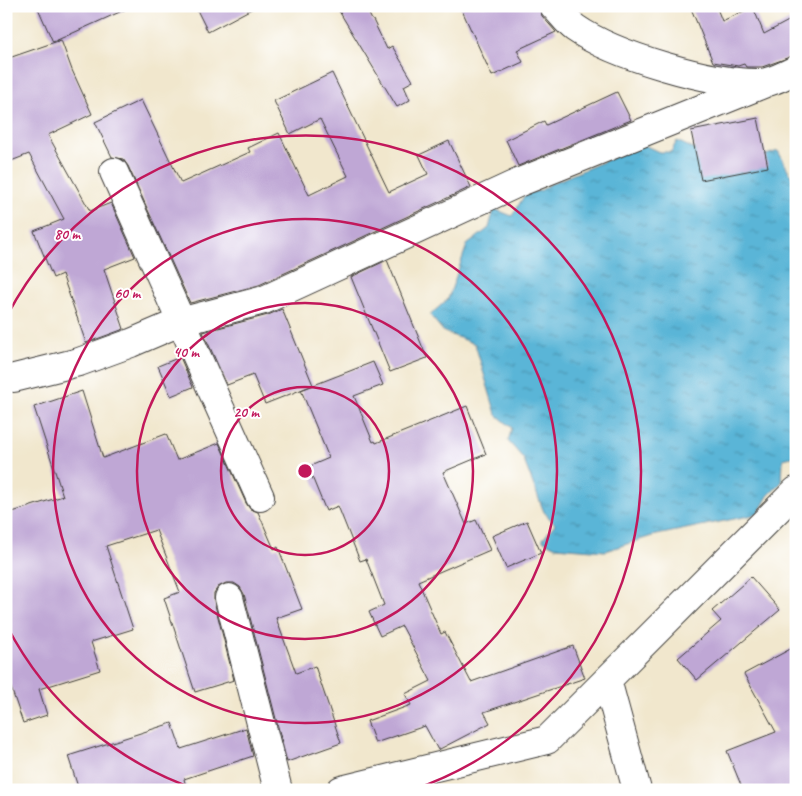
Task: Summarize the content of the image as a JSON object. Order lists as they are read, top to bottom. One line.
{"rings":["80 m","60 m","40 m","20 m"]}
